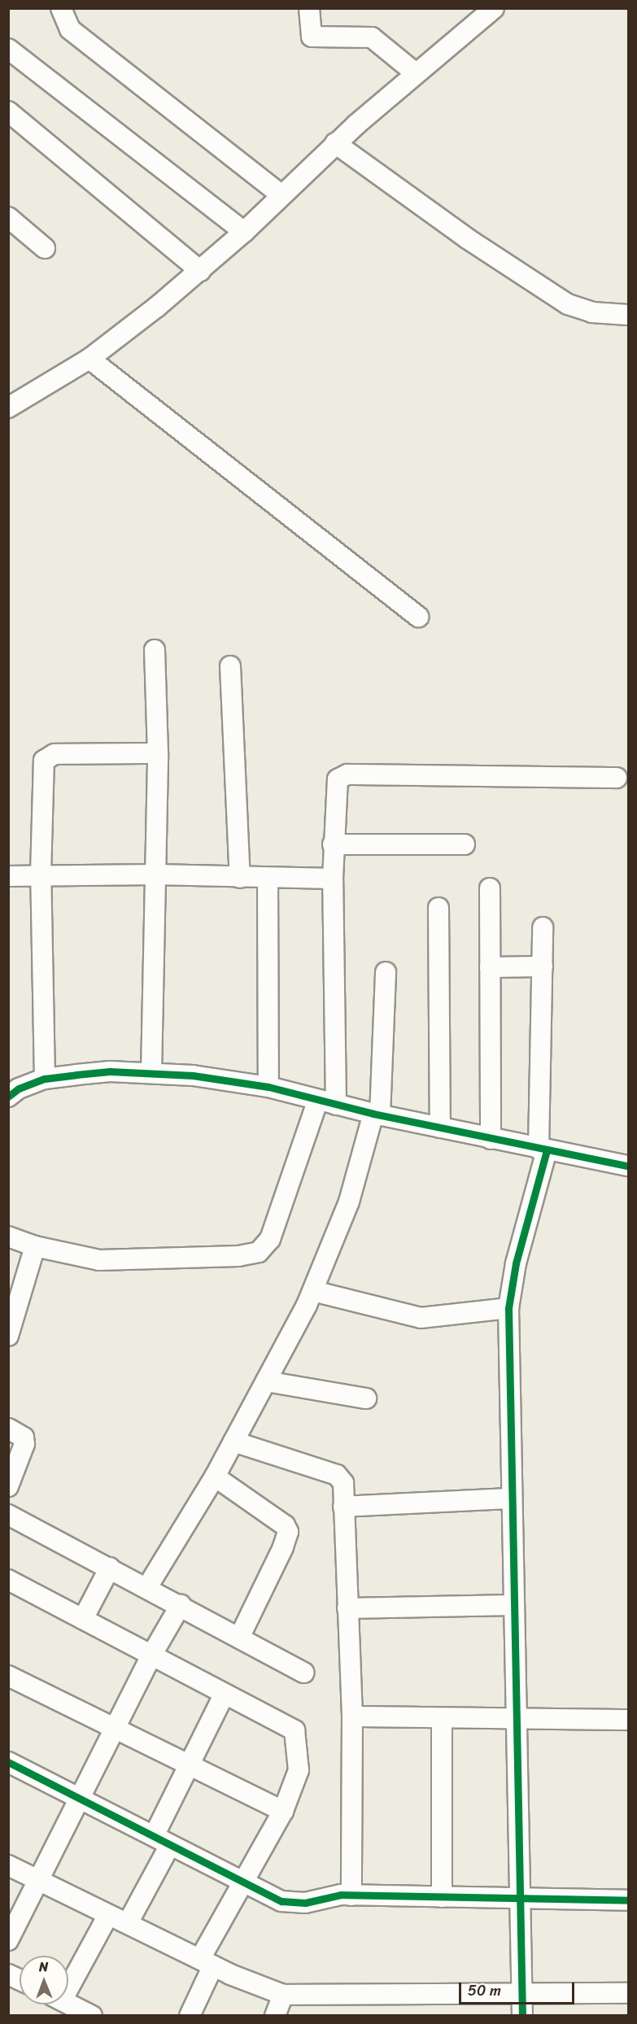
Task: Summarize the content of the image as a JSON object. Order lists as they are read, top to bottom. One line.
{"scale_bar":"50 m","north":"top"}
